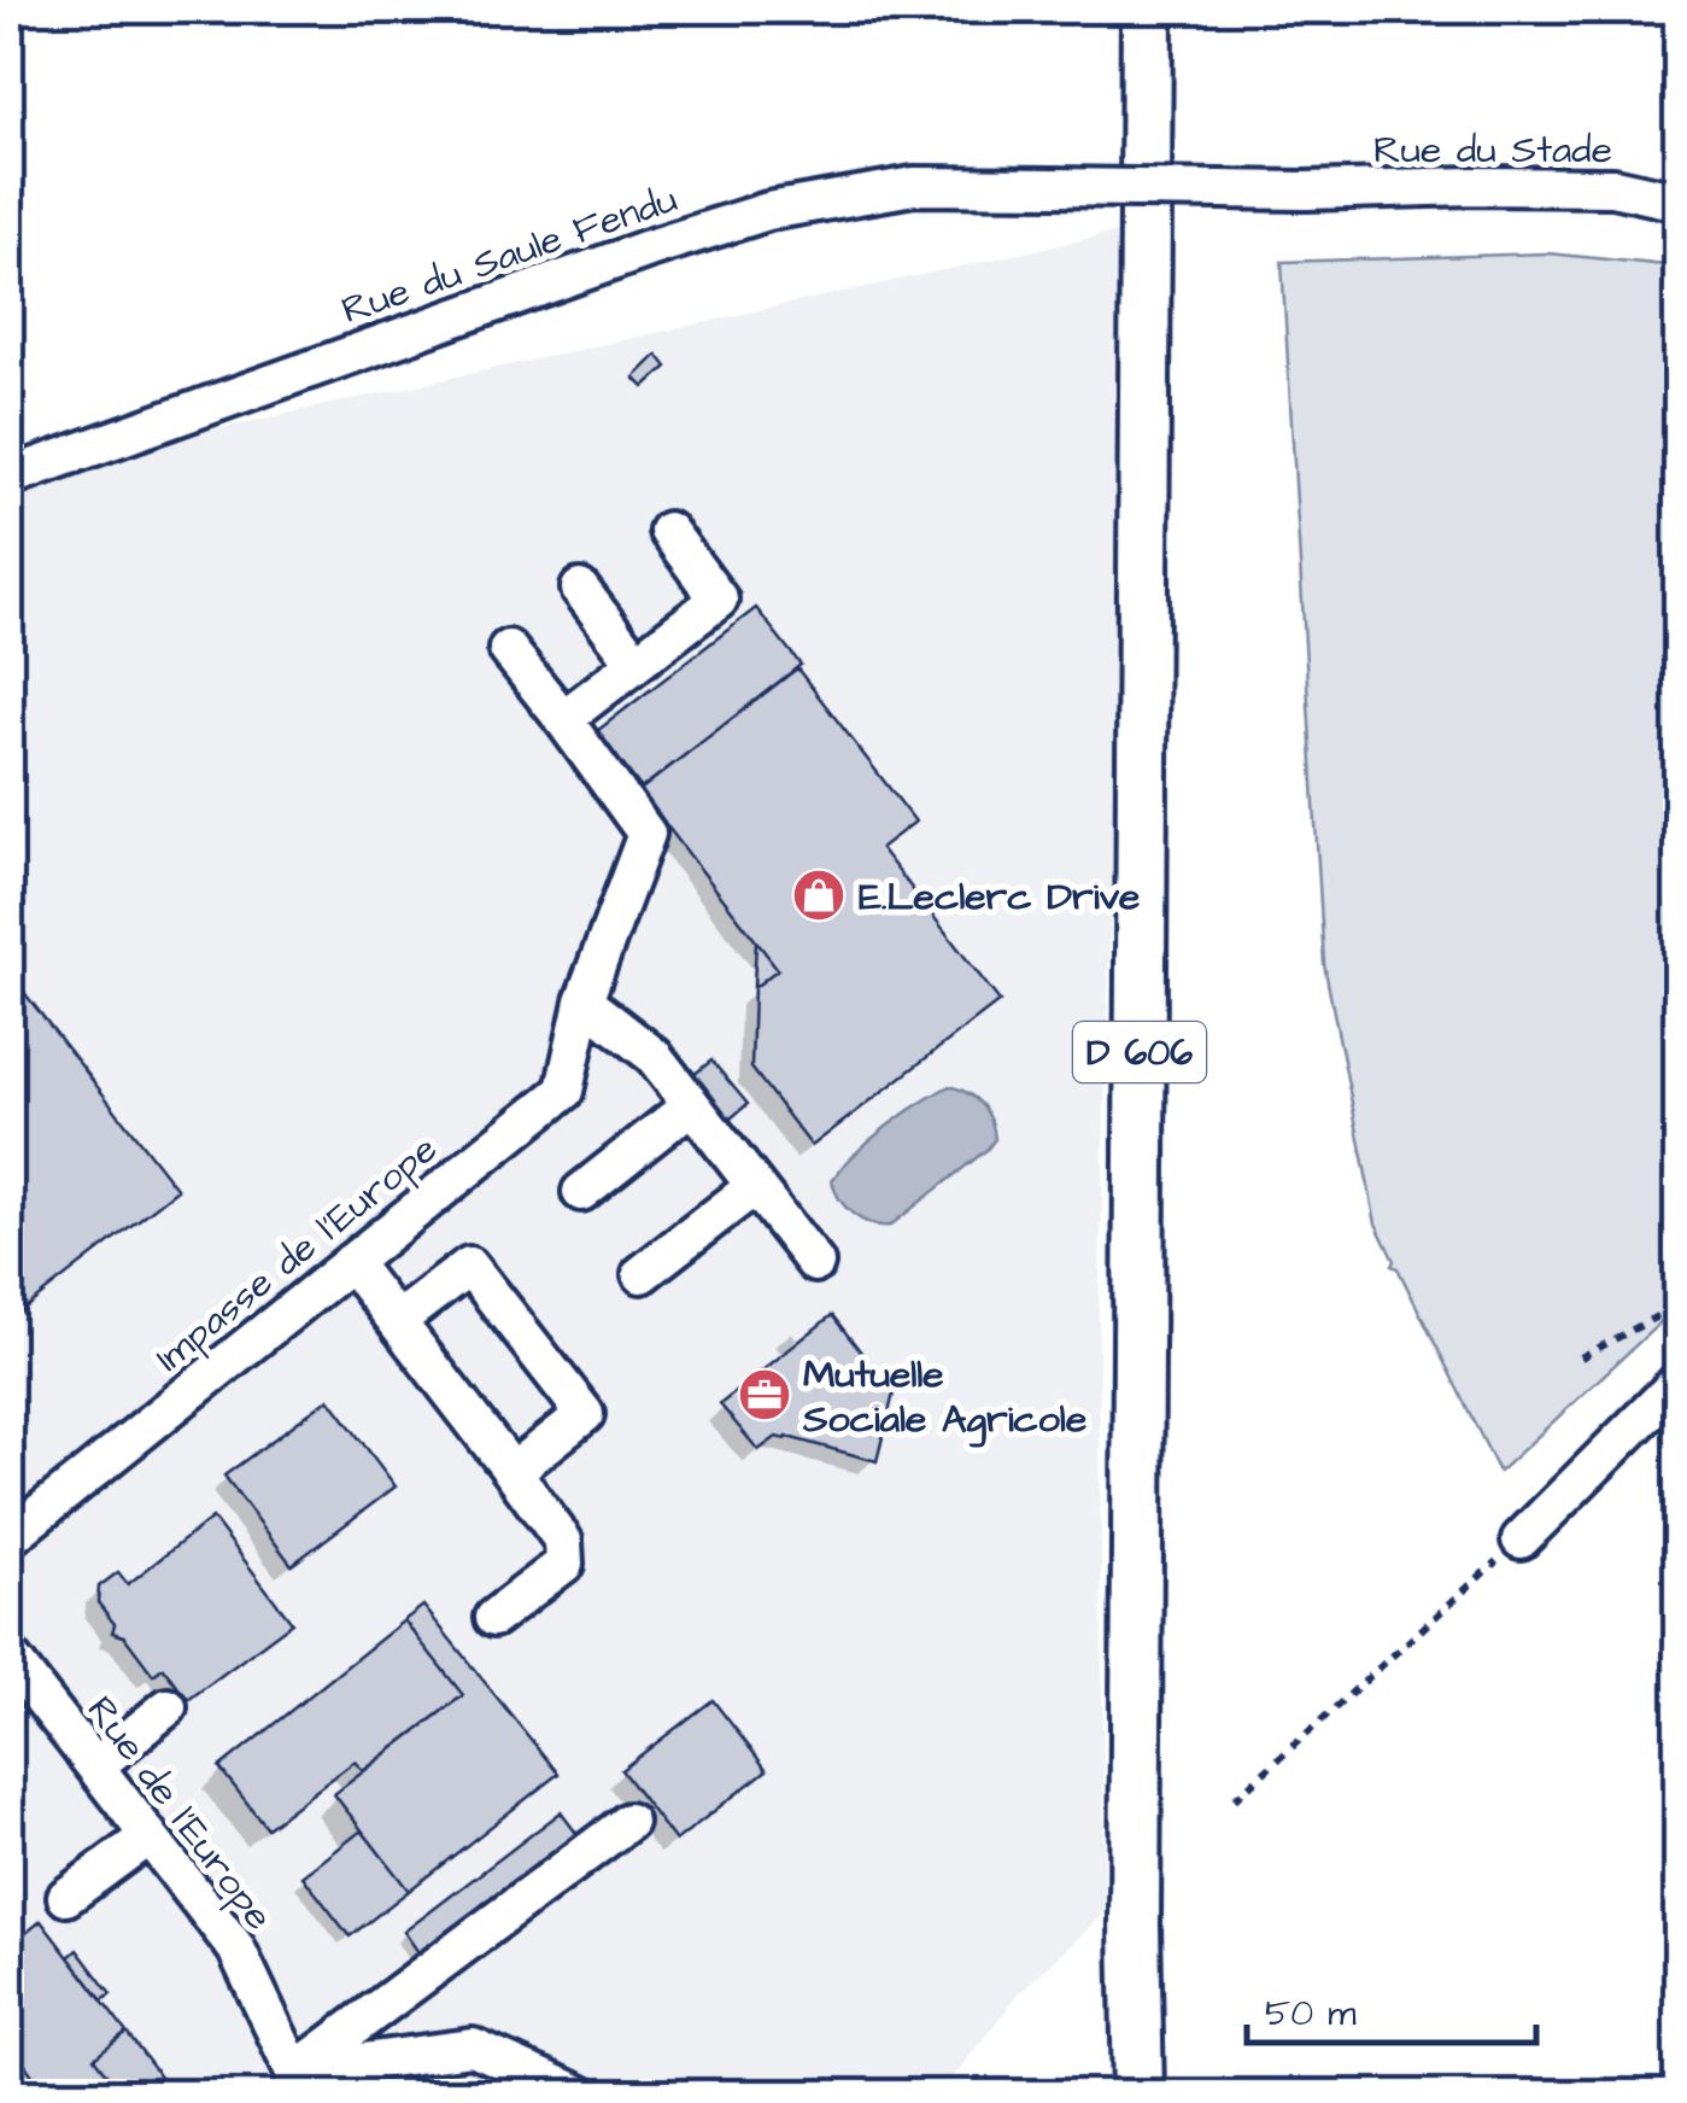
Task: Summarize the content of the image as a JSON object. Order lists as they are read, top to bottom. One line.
{"streets":{"main road":["D 606"],"street":["Rue du Stade","Rue du Saule Fendu","Impasse de l'Europe","Rue de l'Europe"]},"crossings":[["Rue du Stade","Rue du Saule Fendu"]],"places":{"shop":["E.Leclerc Drive"],"office":["Mutuelle Sociale Agricole"]},"scale_bar":"50 m"}
